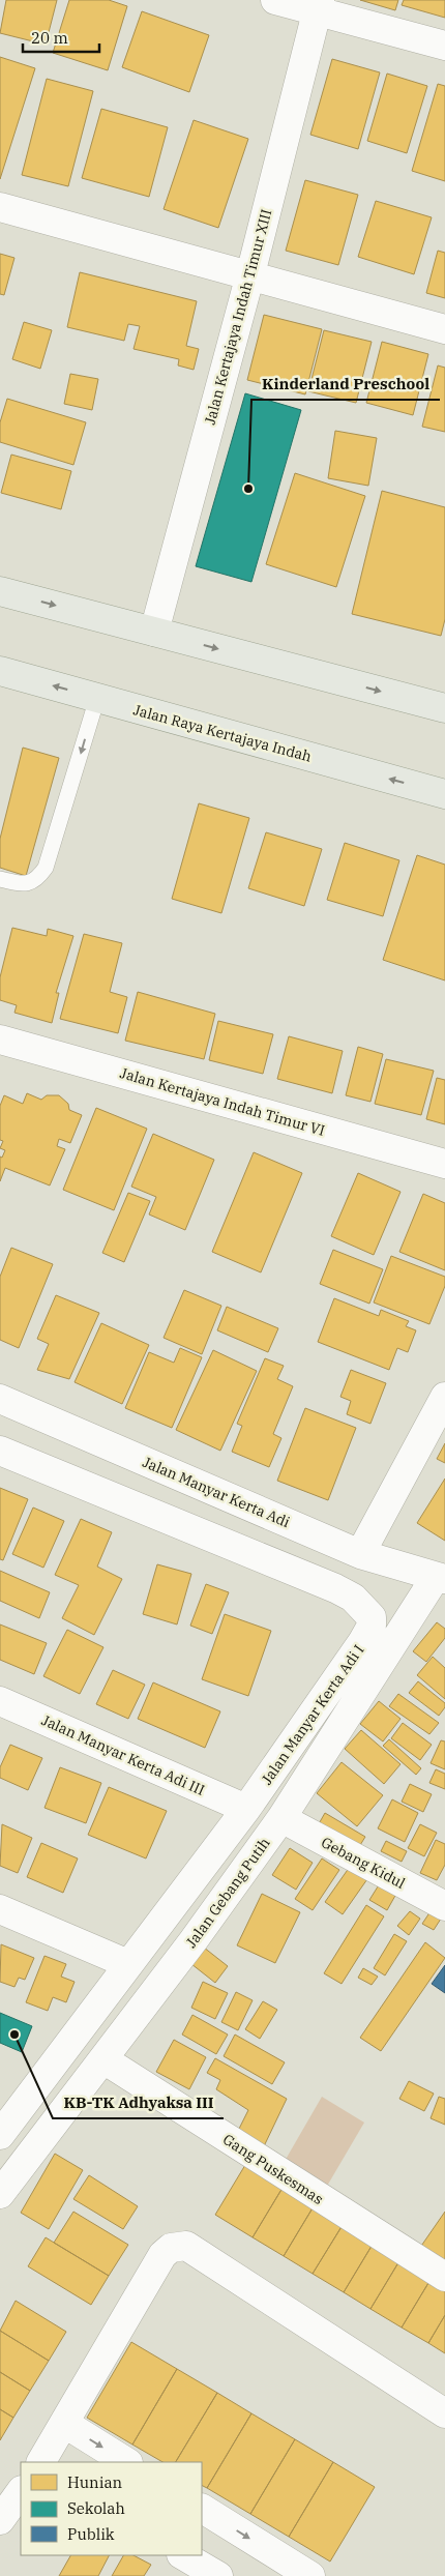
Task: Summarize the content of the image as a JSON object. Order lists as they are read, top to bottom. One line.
{"streets":{"main road":["Jalan Raya Kertajaya Indah"],"street":["Jalan Kertajaya Indah Timur XIII","Jalan Kertajaya Indah Timur VI","Jalan Manyar Kerta Adi","Jalan Manyar Kerta Adi I","Jalan Manyar Kerta Adi III","Gebang Kidul","Jalan Gebang Putih","Gang Puskesmas"]},"crossings":[["Jalan Manyar Kerta Adi","Jalan Gebang Putih"],["Jalan Manyar Kerta Adi I","Jalan Manyar Kerta Adi III"],["Gebang Kidul","Jalan Gebang Putih"],["Jalan Gebang Putih","Gang Puskesmas"]],"places":["Kinderland Preschool","KB-TK Adhyaksa III"],"legend":["Hunian","Sekolah","Publik"],"scale_bar":"20 m"}
